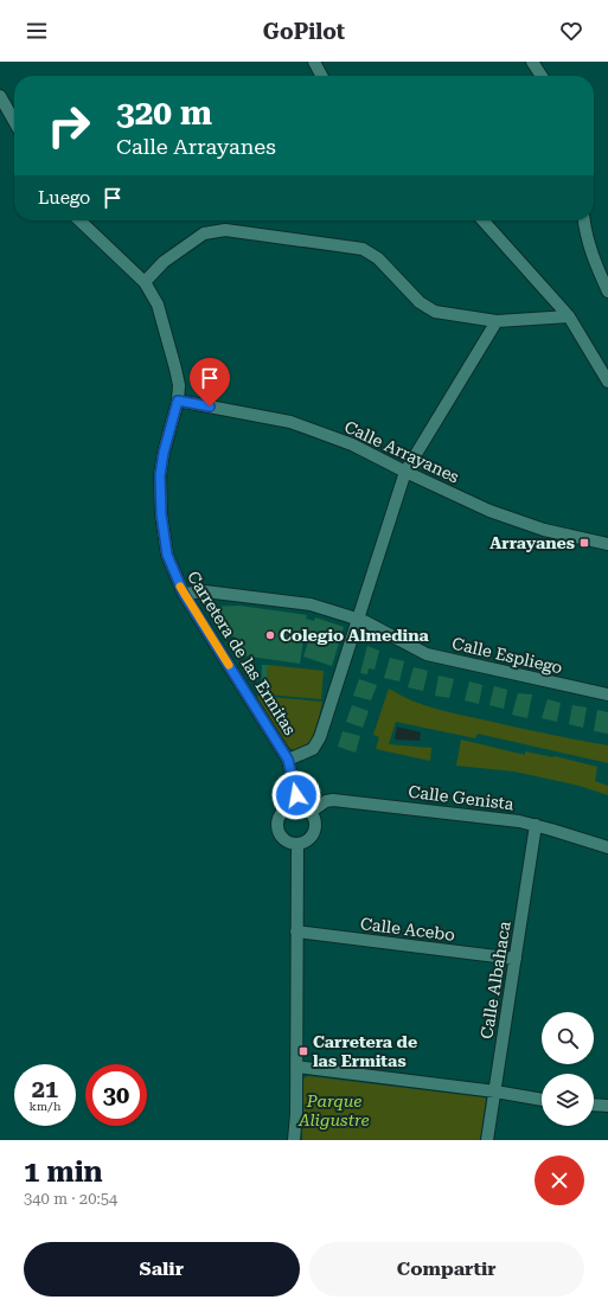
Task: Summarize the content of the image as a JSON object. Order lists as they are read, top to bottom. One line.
{"streets":{"street":["Calle Arrayanes","Carretera de las Ermitas","Calle Espliego","Calle Genista","Calle Acebo","Calle Albahaca"]},"crossings":[["Calle Arrayanes","Carretera de las Ermitas"],["Carretera de las Ermitas","Calle Espliego"],["Carretera de las Ermitas","Calle Genista"],["Calle Genista","Calle Albahaca"],["Calle Acebo","Calle Albahaca"]],"parks":["Parque Aligustre"],"places":{"transit":["Arrayanes","Carretera de las Ermitas"],"other":["Colegio Almedina"]},"page":{"header":"GoPilot","turn":["320 m","Calle Arrayanes"],"then":"Luego","speed":"21 km/h","limit":"30","heading":["1 min","340 m · 20:54"],"buttons":["Salir","Compartir"]}}
